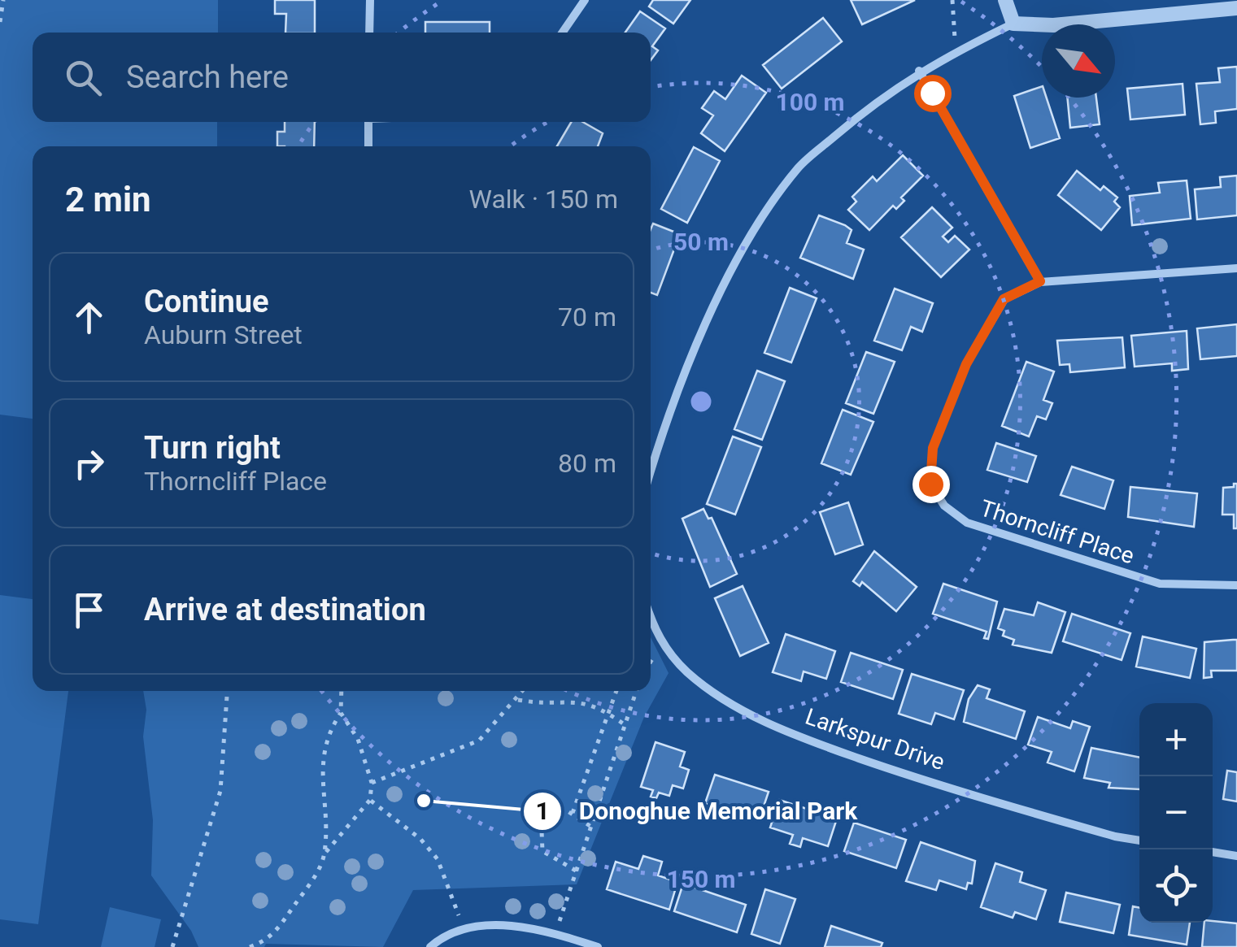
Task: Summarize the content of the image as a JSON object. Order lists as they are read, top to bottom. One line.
{"streets":{"street":["Thorncliff Place","Larkspur Drive"]},"places":["Donoghue Memorial Park"],"north":"bottom right","page":{"search":"Search here","heading":["2 min","Walk · 150 m"],"list":[["Continue","Auburn Street","70 m"],["Turn right","Thorncliff Place","80 m"],"Arrive at destination"],"map_buttons":["+","−"]},"rings":["100 m","50 m","150 m"]}
